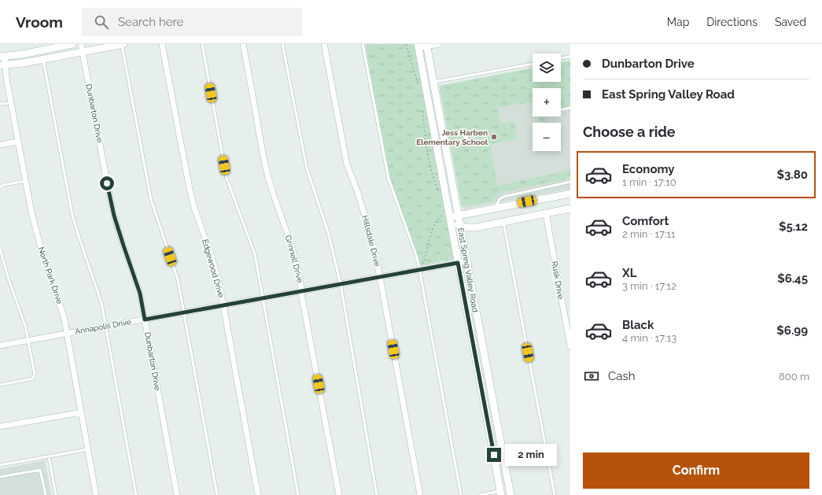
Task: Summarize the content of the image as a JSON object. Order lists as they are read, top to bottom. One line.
{"streets":{"street":["Dunbarton Drive","Hillsdale Drive","Grinnell Drive","Edgewood Drive","East Spring Valley Road","North Park Drive","Rusk Drive","Annapolis Drive"]},"crossings":[["Dunbarton Drive","Annapolis Drive"],["Hillsdale Drive","Annapolis Drive"],["Grinnell Drive","Annapolis Drive"],["Edgewood Drive","Annapolis Drive"],["East Spring Valley Road","Annapolis Drive"],["North Park Drive","Annapolis Drive"]],"places":["Jess Harben Elementary School"],"page":{"header":"Vroom","search":"Search here","nav":["Map","Directions","Saved"],"banner":["Dunbarton Drive","East Spring Valley Road"],"map_buttons":["+","−"],"heading":"Choose a ride","list":[{"name":"Economy","note":"1 min · 17:10","value":"$3.80"},{"name":"Comfort","note":"2 min · 17:11","value":"$5.12"},{"name":"XL","note":"3 min · 17:12","value":"$6.45"},{"name":"Black","note":"4 min · 17:13","value":"$6.99"}],"pay":["Cash","800 m"],"bubble":"2 min","buttons":"Confirm"}}
